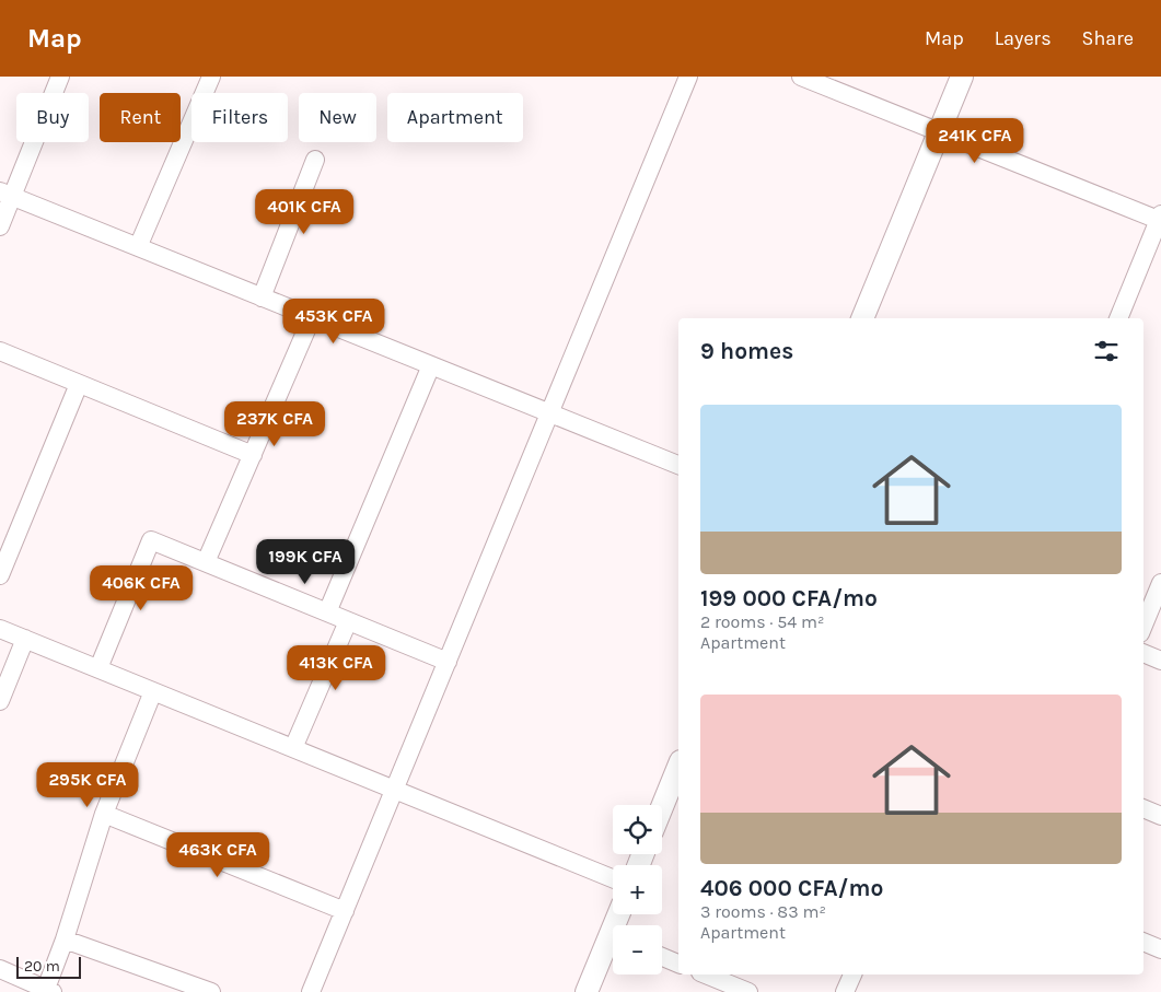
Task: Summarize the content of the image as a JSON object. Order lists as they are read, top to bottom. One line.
{"scale_bar":"20 m","page":{"header":"Map","nav":["Map","Layers","Share"],"chip":["Buy","Rent","Filters","New","Apartment"],"price":["241K CFA","401K CFA","453K CFA","237K CFA","199K CFA","406K CFA","413K CFA","295K CFA","463K CFA"],"heading":"9 homes","list":[{"name":"199 000 CFA/mo","note":"2 rooms · 54 m² · Apartment"},{"name":"406 000 CFA/mo","note":"3 rooms · 83 m² · Apartment"}],"map_buttons":["+","−"],"scale":"20 m"}}
